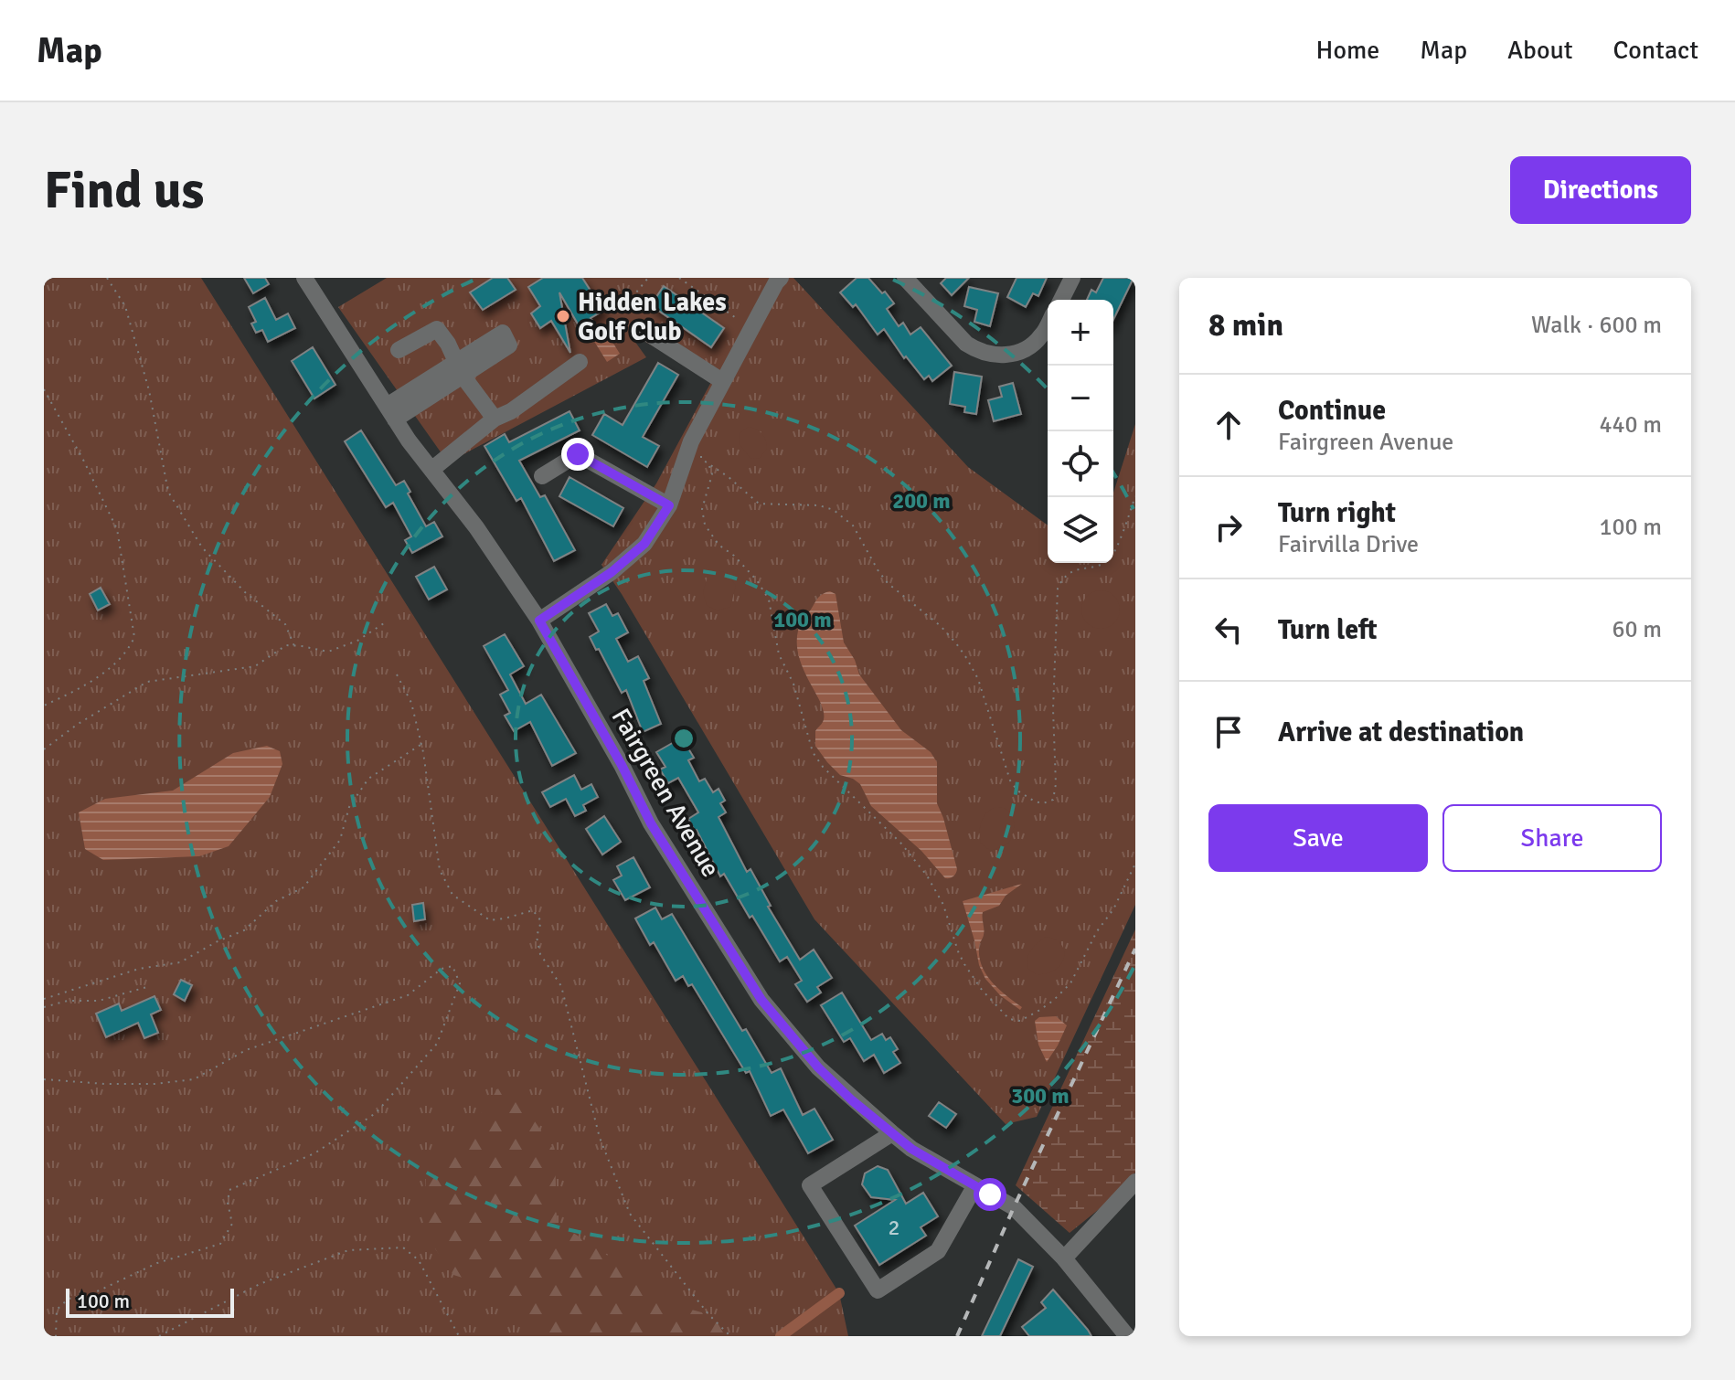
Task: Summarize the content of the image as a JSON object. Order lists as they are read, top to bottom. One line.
{"streets":{"street":["Fairgreen Avenue"]},"places":["Hidden Lakes Golf Club"],"house_numbers":["2"],"scale_bar":"100 m","page":{"header":"Map","nav":["Home","Map","About","Contact"],"buttons":["Directions",["Save","Share"]],"title":"Find us","heading":["8 min","Walk · 600 m"],"map_buttons":["+","−"],"list":[["Continue","Fairgreen Avenue","440 m"],["Turn right","Fairvilla Drive","100 m"],["Turn left","60 m"],"Arrive at destination"],"scale":"100 m"},"rings":["200 m","100 m","300 m"]}
